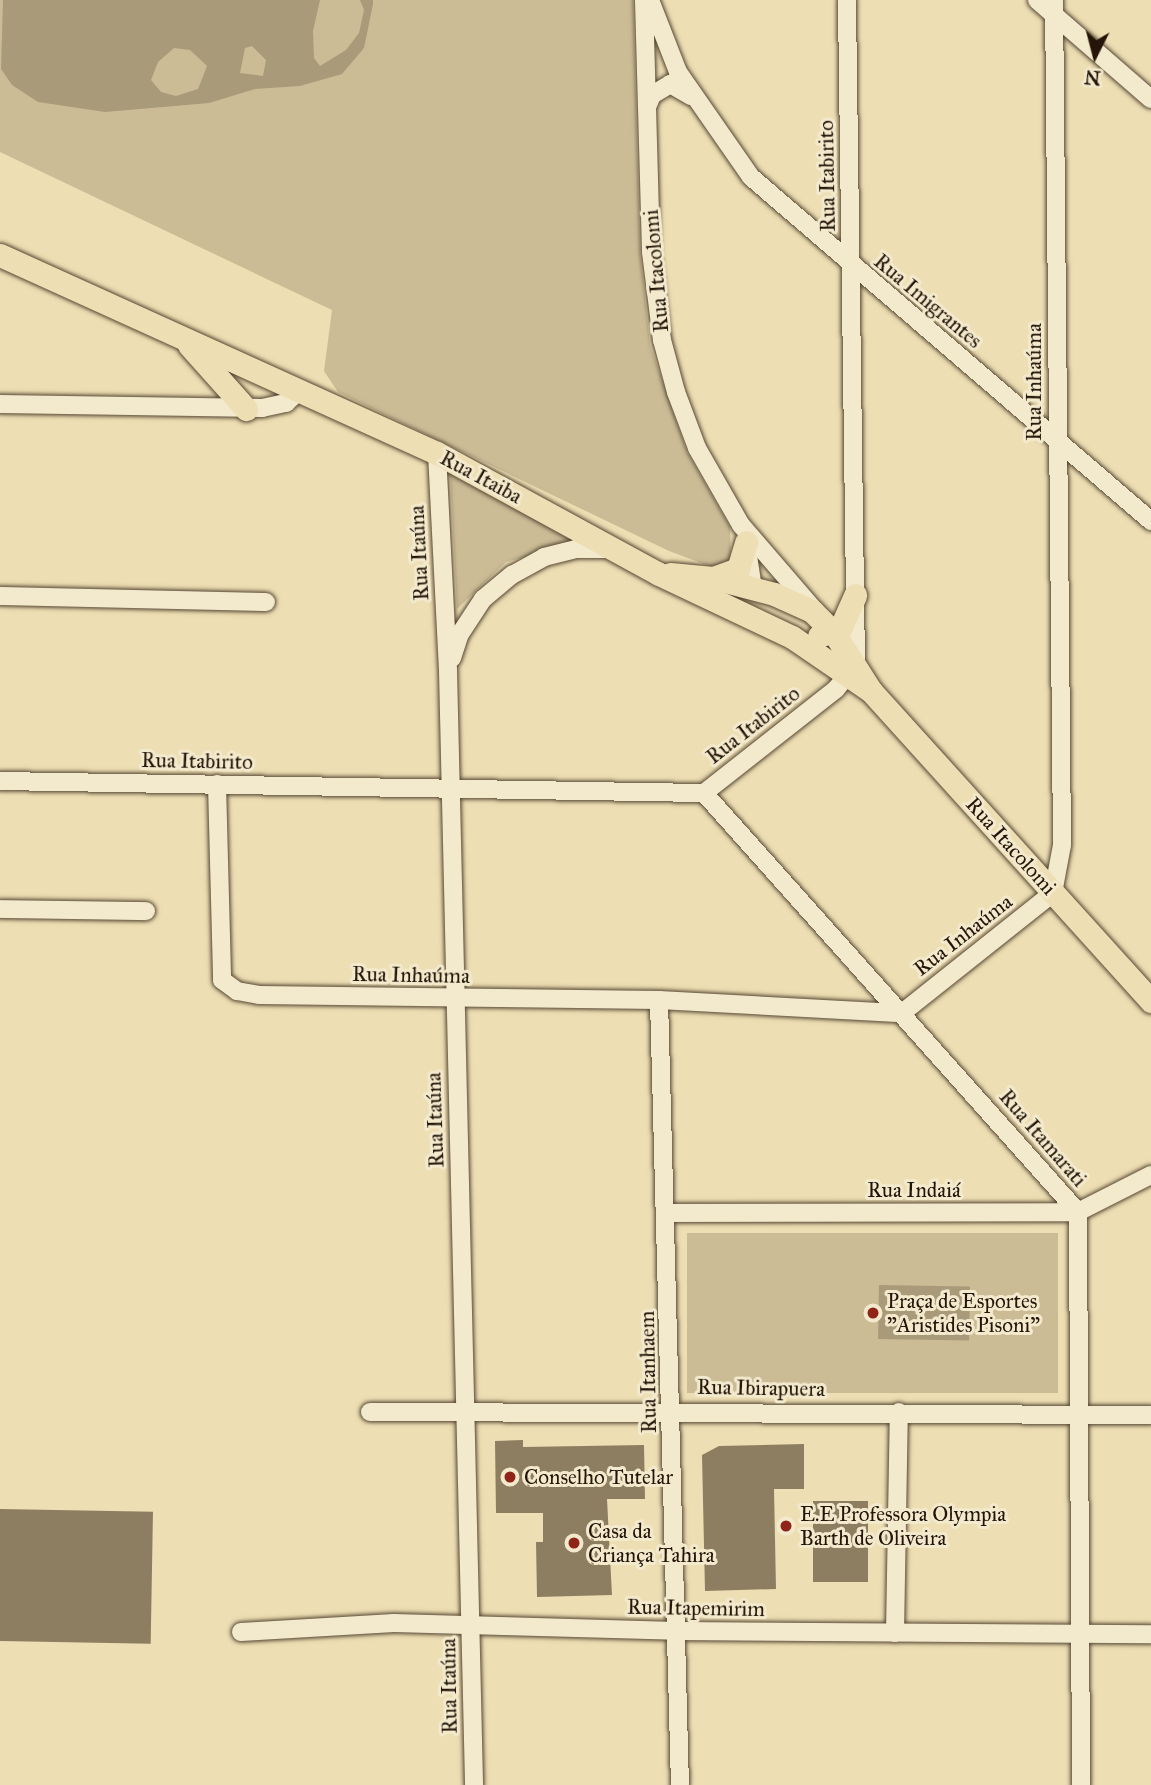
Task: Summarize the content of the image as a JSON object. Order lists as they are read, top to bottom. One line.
{"streets":{"main road":["Rua Itacolomi","Rua Itaiba"],"street":["Rua Itabirito","Rua Imigrantes","Rua Inhaúma","Rua Itaúna","Rua Itamarati","Rua Indaiá","Rua Itanhaem","Rua Ibirapuera","Rua Itapemirim"]},"crossings":[["Rua Itabirito","Rua Itacolomi"],["Rua Itabirito","Rua Imigrantes"],["Rua Itabirito","Rua Inhaúma"],["Rua Itabirito","Rua Itaiba"],["Rua Itabirito","Rua Itaúna"],["Rua Itabirito","Rua Itamarati"],["Rua Itacolomi","Rua Inhaúma"],["Rua Itacolomi","Rua Itaiba"],["Rua Imigrantes","Rua Inhaúma"],["Rua Inhaúma","Rua Itaúna"],["Rua Inhaúma","Rua Itamarati"],["Rua Inhaúma","Rua Itanhaem"],["Rua Itaiba","Rua Itaúna"],["Rua Itaúna","Rua Ibirapuera"],["Rua Itaúna","Rua Itapemirim"],["Rua Itamarati","Rua Indaiá"],["Rua Itamarati","Rua Ibirapuera"],["Rua Itamarati","Rua Itapemirim"],["Rua Indaiá","Rua Itanhaem"],["Rua Itanhaem","Rua Ibirapuera"],["Rua Itanhaem","Rua Itapemirim"]],"places":["Praça de Esportes \"Aristides Pisoni\"","Conselho Tutelar","E.E Professora Olympia Barth de Oliveira","Casa da Criança Tahira"],"north":"bottom"}
